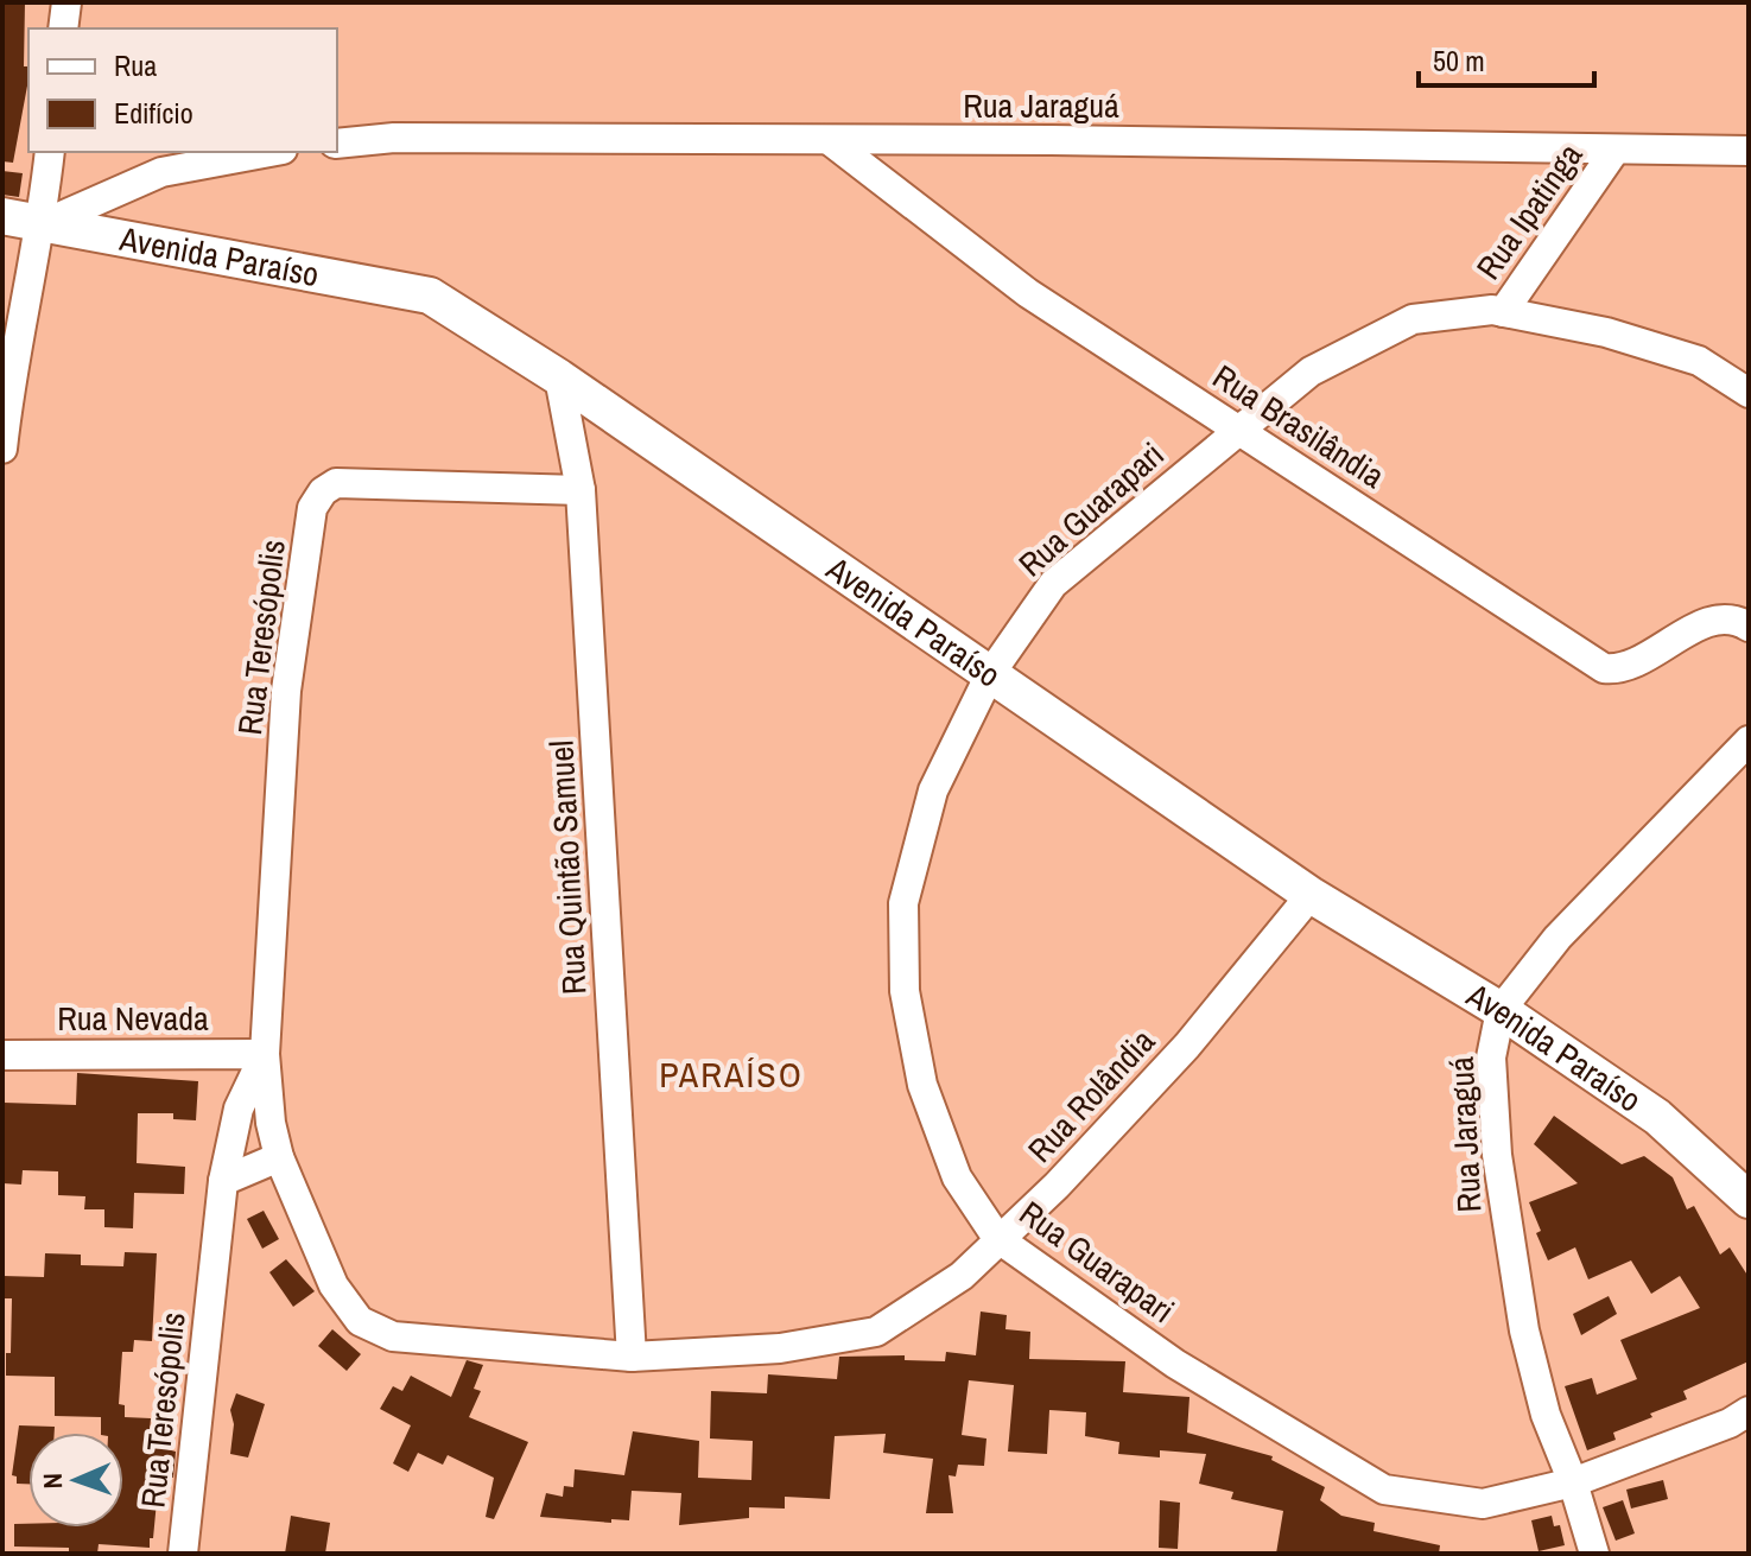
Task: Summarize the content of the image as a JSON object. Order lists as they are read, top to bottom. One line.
{"streets":{"main road":["Avenida Paraíso"],"street":["Rua Jaraguá","Rua Ipatinga","Rua Brasilândia","Rua Guarapari","Rua Teresópolis","Rua Quintão Samuel","Rua Nevada","Rua Rolândia"]},"crossings":[["Rua Jaraguá","Rua Ipatinga"],["Rua Jaraguá","Avenida Paraíso"],["Rua Jaraguá","Rua Brasilândia"],["Rua Jaraguá","Rua Guarapari"],["Rua Ipatinga","Rua Guarapari"],["Avenida Paraíso","Rua Guarapari"],["Avenida Paraíso","Rua Quintão Samuel"],["Avenida Paraíso","Rua Rolândia"],["Rua Brasilândia","Rua Guarapari"],["Rua Guarapari","Rua Rolândia"],["Rua Teresópolis","Rua Quintão Samuel"],["Rua Teresópolis","Rua Nevada"],["Rua Teresópolis","Rua Rolândia"],["Rua Quintão Samuel","Rua Rolândia"]],"districts":["PARAÍSO"],"legend":["Rua","Edifício"],"scale_bar":"50 m","north":"left"}
